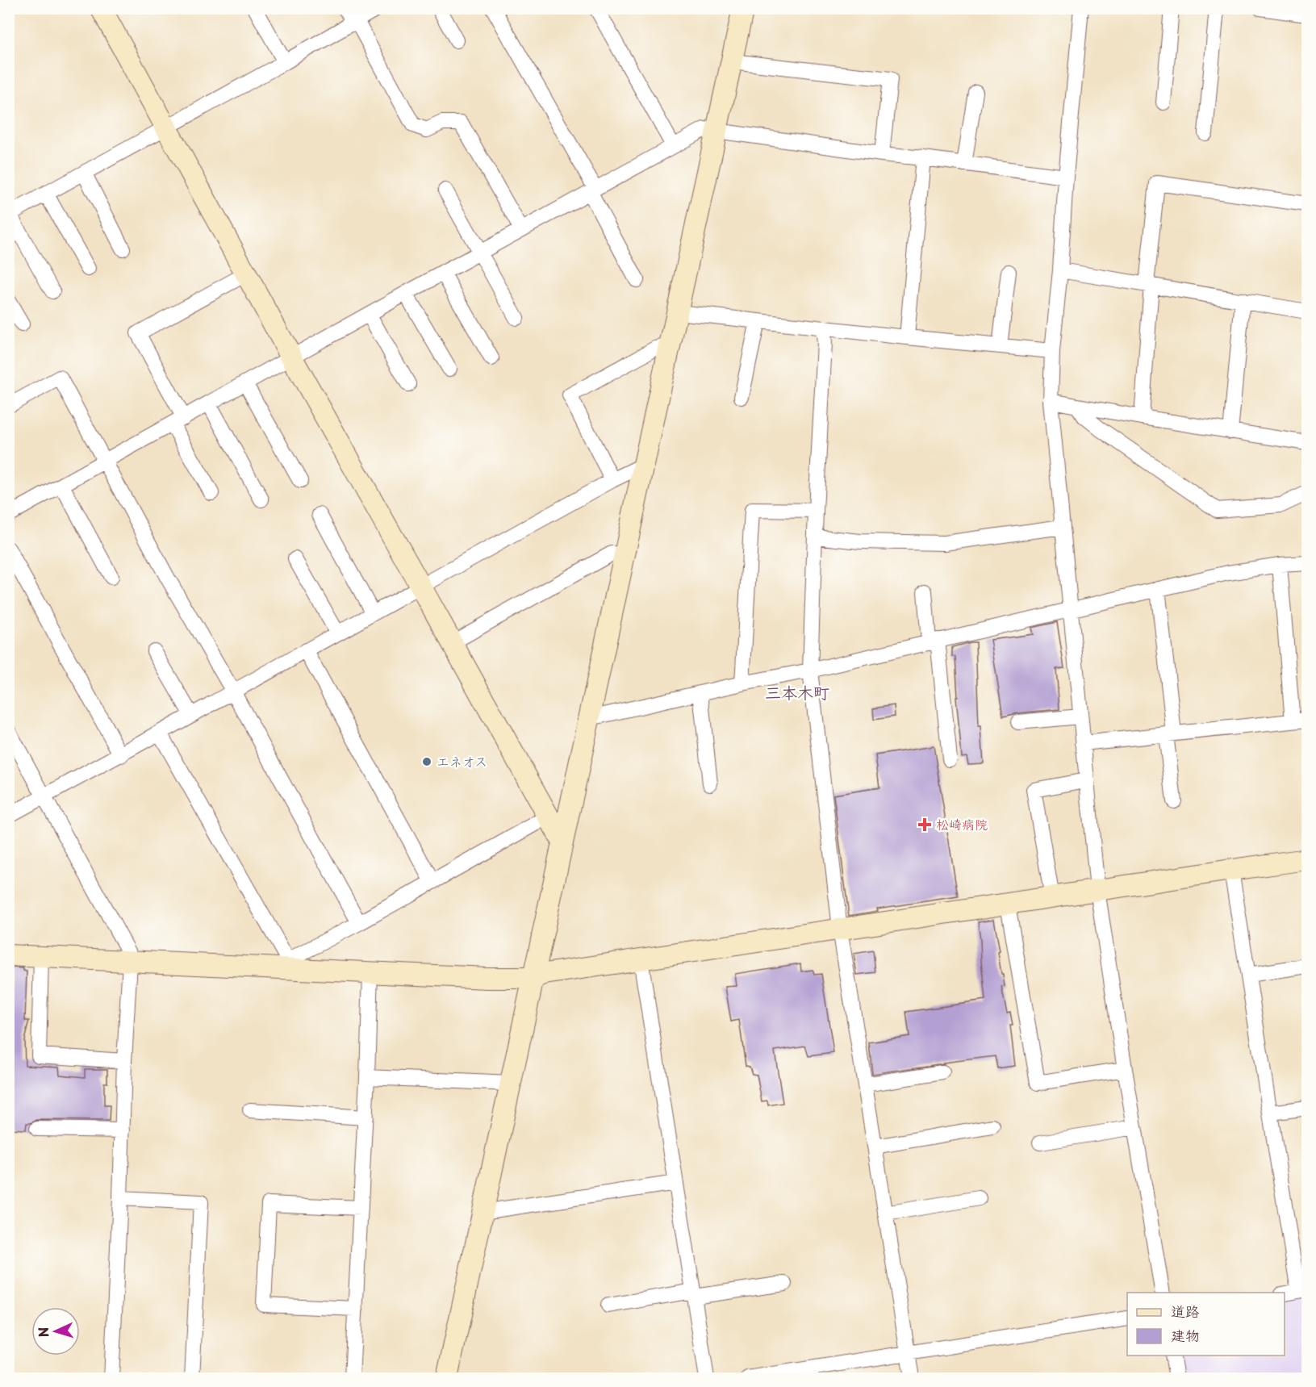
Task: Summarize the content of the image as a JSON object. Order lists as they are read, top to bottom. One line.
{"districts":["三本木町"],"places":{"other":["エネオス"],"health":["松崎病院"]},"legend":["道路","建物"],"north":"left"}
